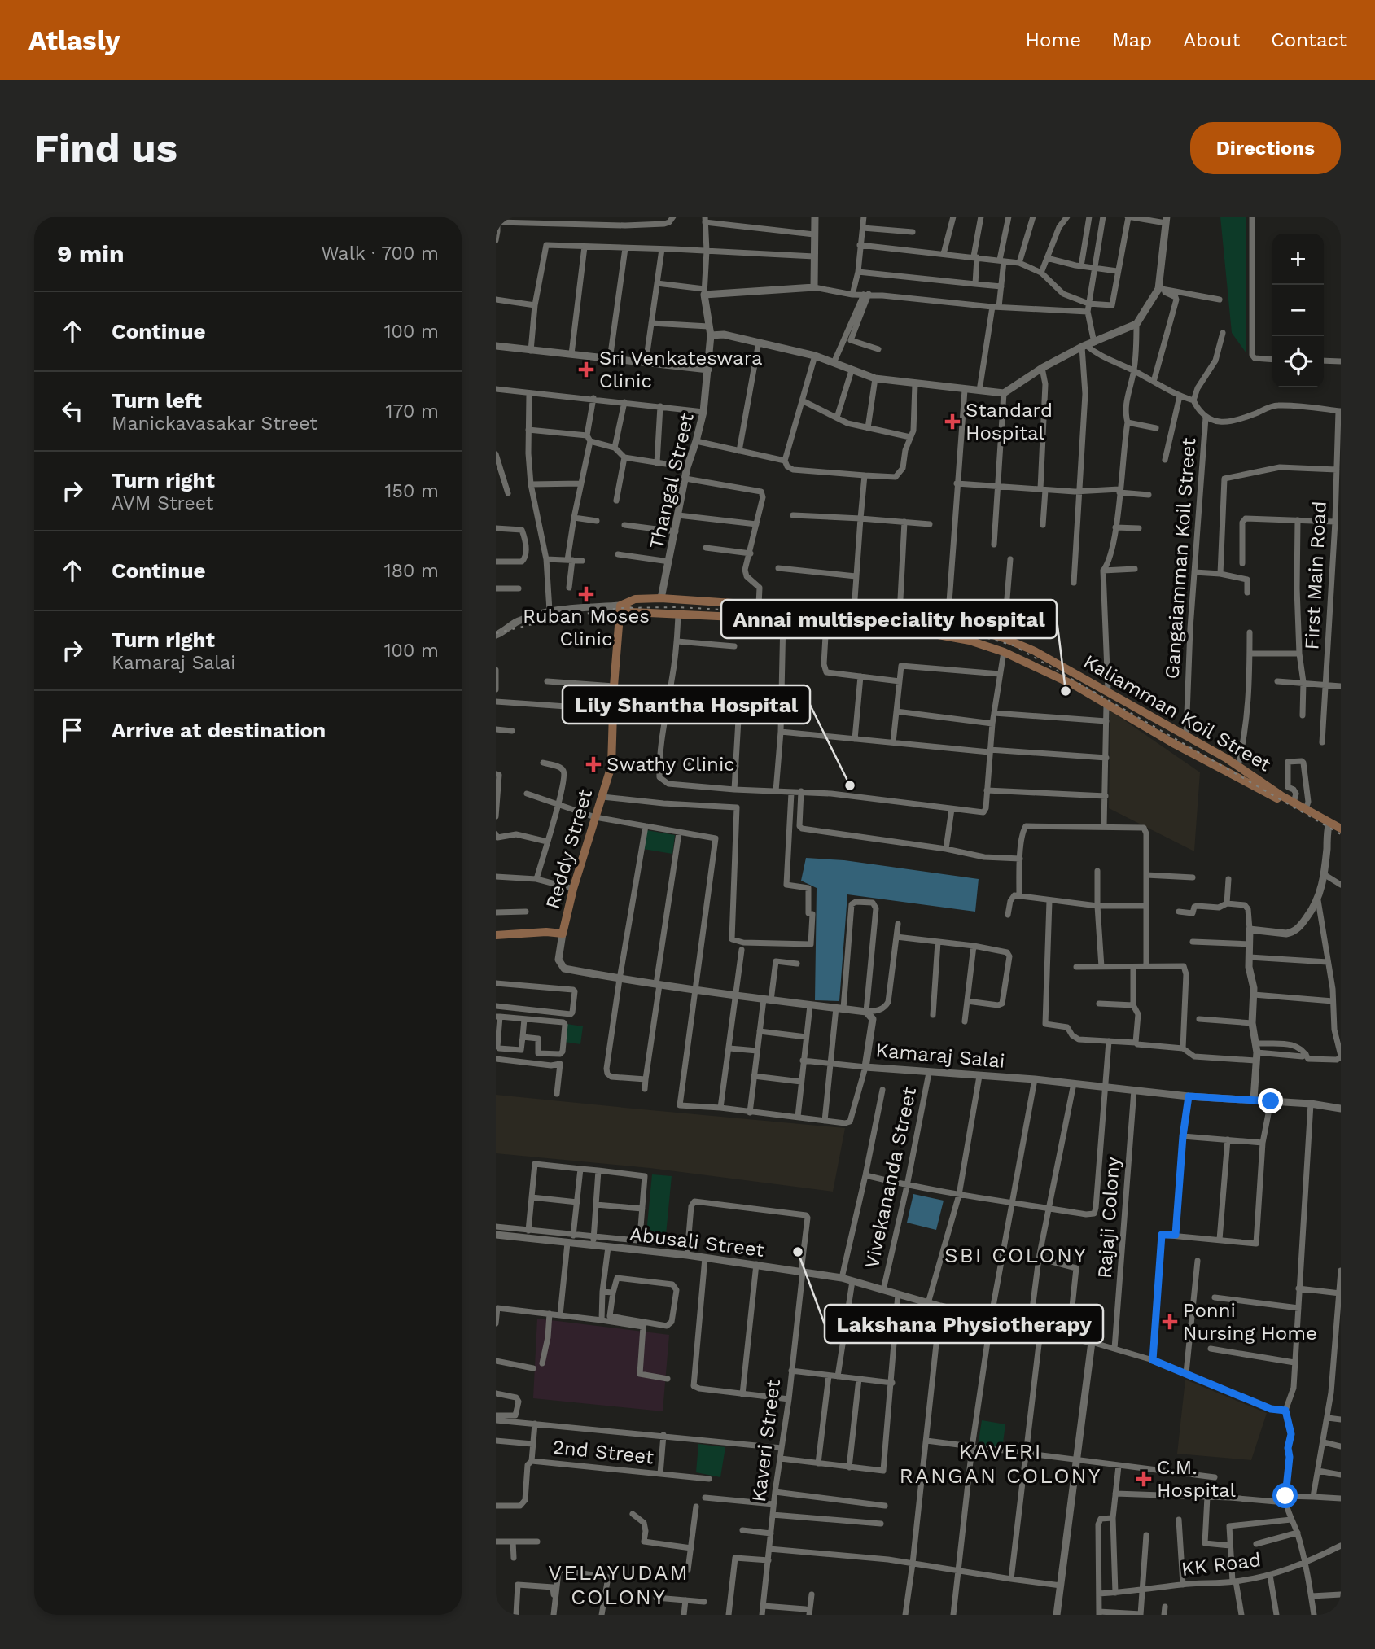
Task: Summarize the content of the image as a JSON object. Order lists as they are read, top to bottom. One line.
{"streets":{"main road":["Kaliamman Koil Street","Reddy Street"],"street":["Thangal Street","Gangaiamman Koil Street","First Main Road","Kamaraj Salai","Vivekananda Street","Rajaji Colony","Abusali Street","Kaveri Street","2nd Street","KK Road"]},"crossings":[["Thangal Street","Kaliamman Koil Street"],["Gangaiamman Koil Street","Kaliamman Koil Street"],["Kaliamman Koil Street","Reddy Street"],["Reddy Street","Kamaraj Salai"],["Kamaraj Salai","Vivekananda Street"],["Kamaraj Salai","Rajaji Colony"],["Vivekananda Street","Abusali Street"],["Abusali Street","Kaveri Street"]],"districts":["SBI COLONY","KAVERI RANGAN COLONY","VELAYUDAM COLONY"],"places":{"health":["Sri Venkateswara Clinic","Standard Hospital","Ruban Moses Clinic","Swathy Clinic","Ponni Nursing Home","C.M. Hospital"],"other":["Annai multispeciality hospital","Lily Shantha Hospital","Lakshana Physiotherapy"]},"page":{"header":"Atlasly","nav":["Home","Map","About","Contact"],"buttons":"Directions","title":"Find us","heading":["9 min","Walk · 700 m"],"map_buttons":["+","−"],"list":[["Continue","100 m"],["Turn left","Manickavasakar Street","170 m"],["Turn right","AVM Street","150 m"],["Continue","180 m"],["Turn right","Kamaraj Salai","100 m"],"Arrive at destination"]}}
